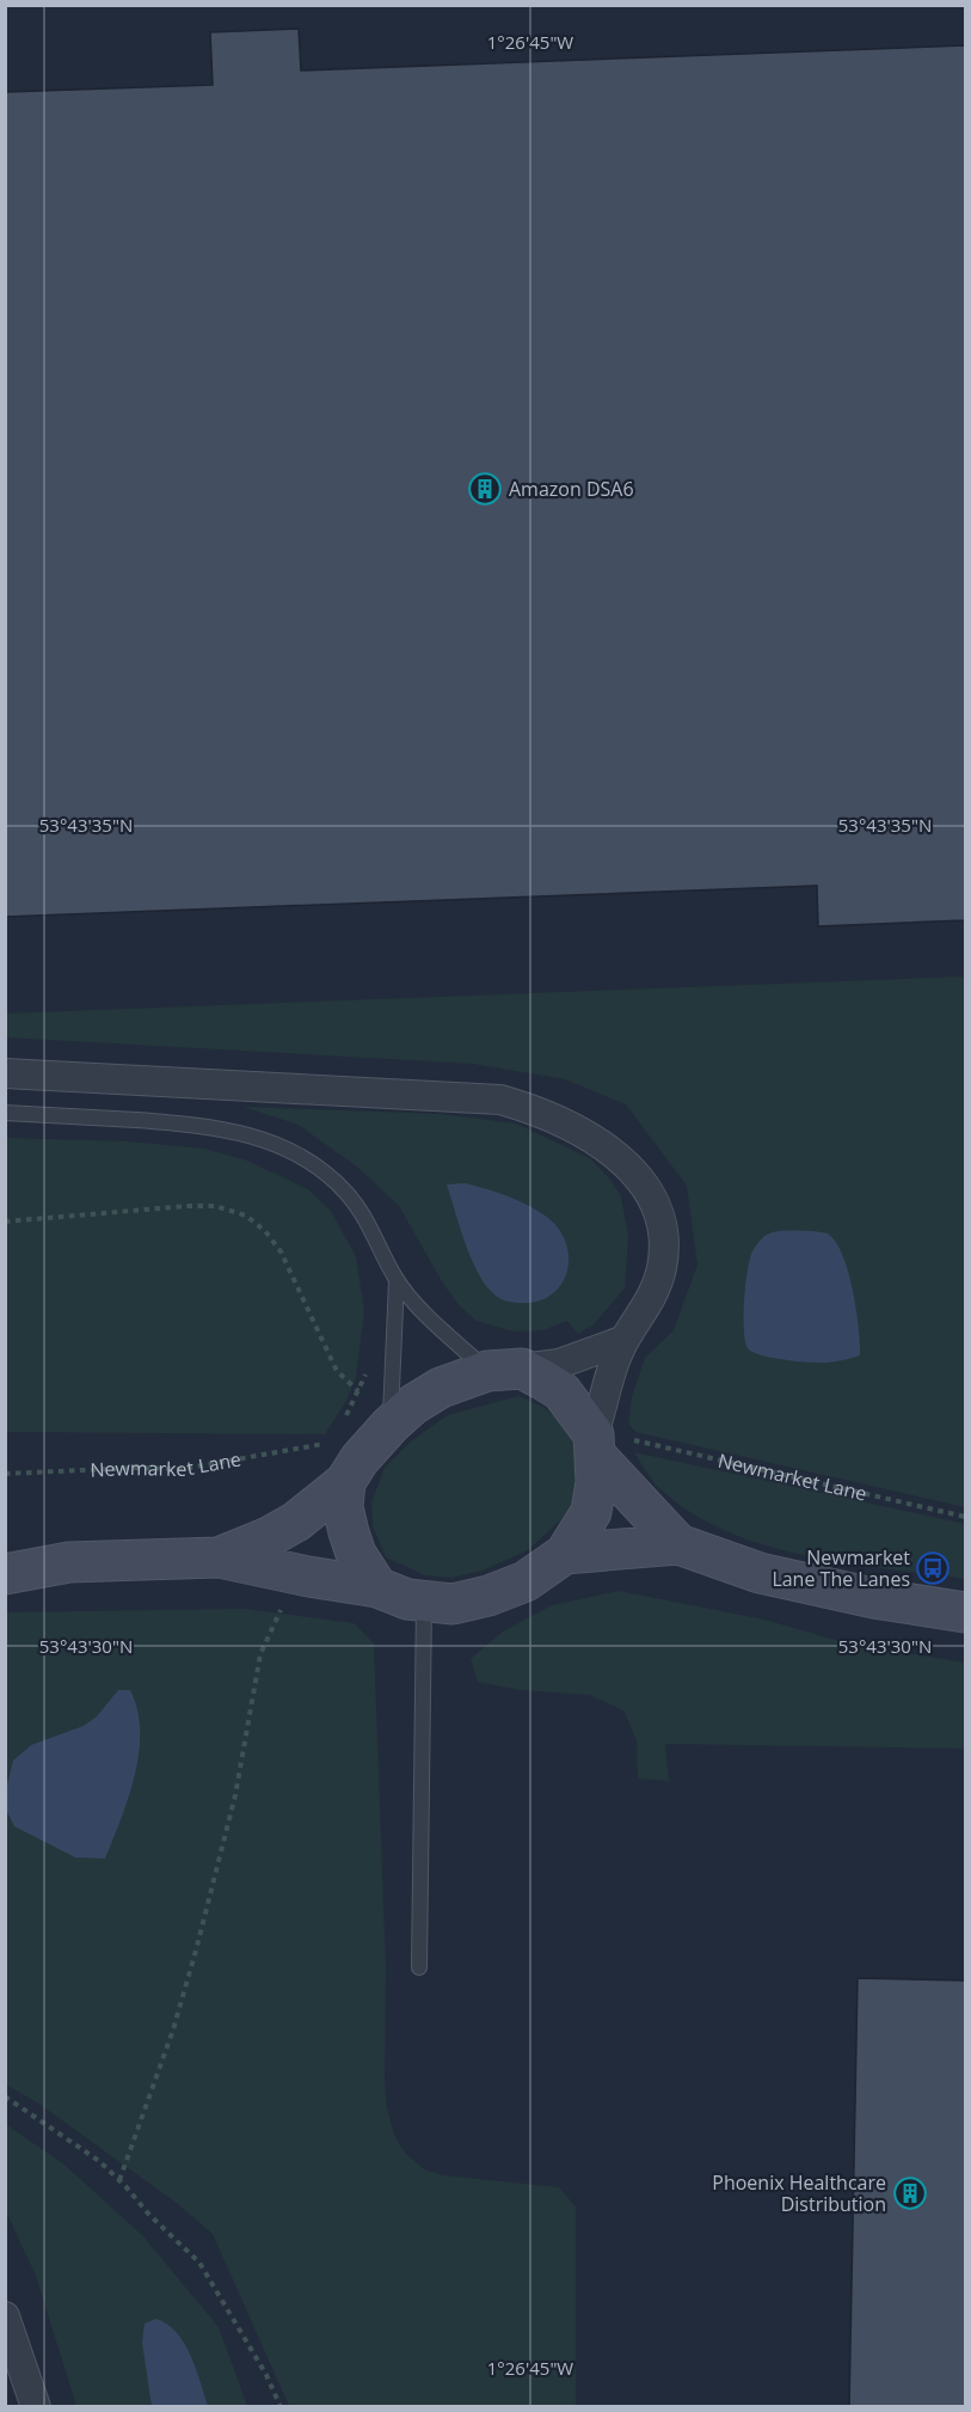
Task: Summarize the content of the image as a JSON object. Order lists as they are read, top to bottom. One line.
{"streets":{"path":["Newmarket Lane"]},"places":{"building":["Amazon DSA6","Phoenix Healthcare Distribution"],"bus stop":["Newmarket Lane The Lanes"]},"coordinates":["1°26'45\"W","53°43'35\"N","53°43'30\"N"]}
